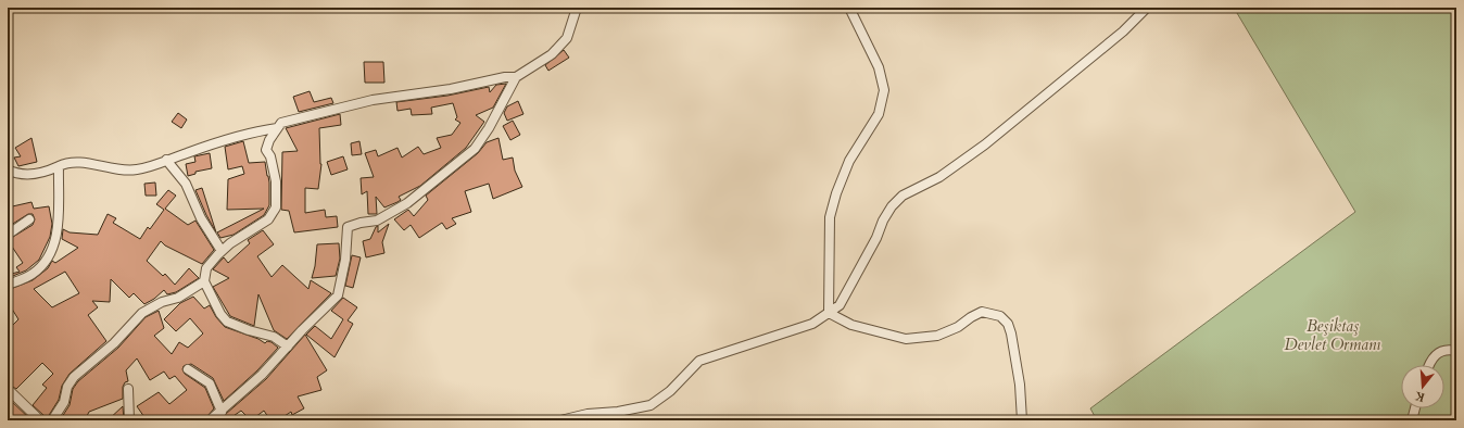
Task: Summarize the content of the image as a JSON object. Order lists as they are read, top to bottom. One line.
{"parks":["Beşiktaş Devlet Ormanı"],"north":"bottom"}
